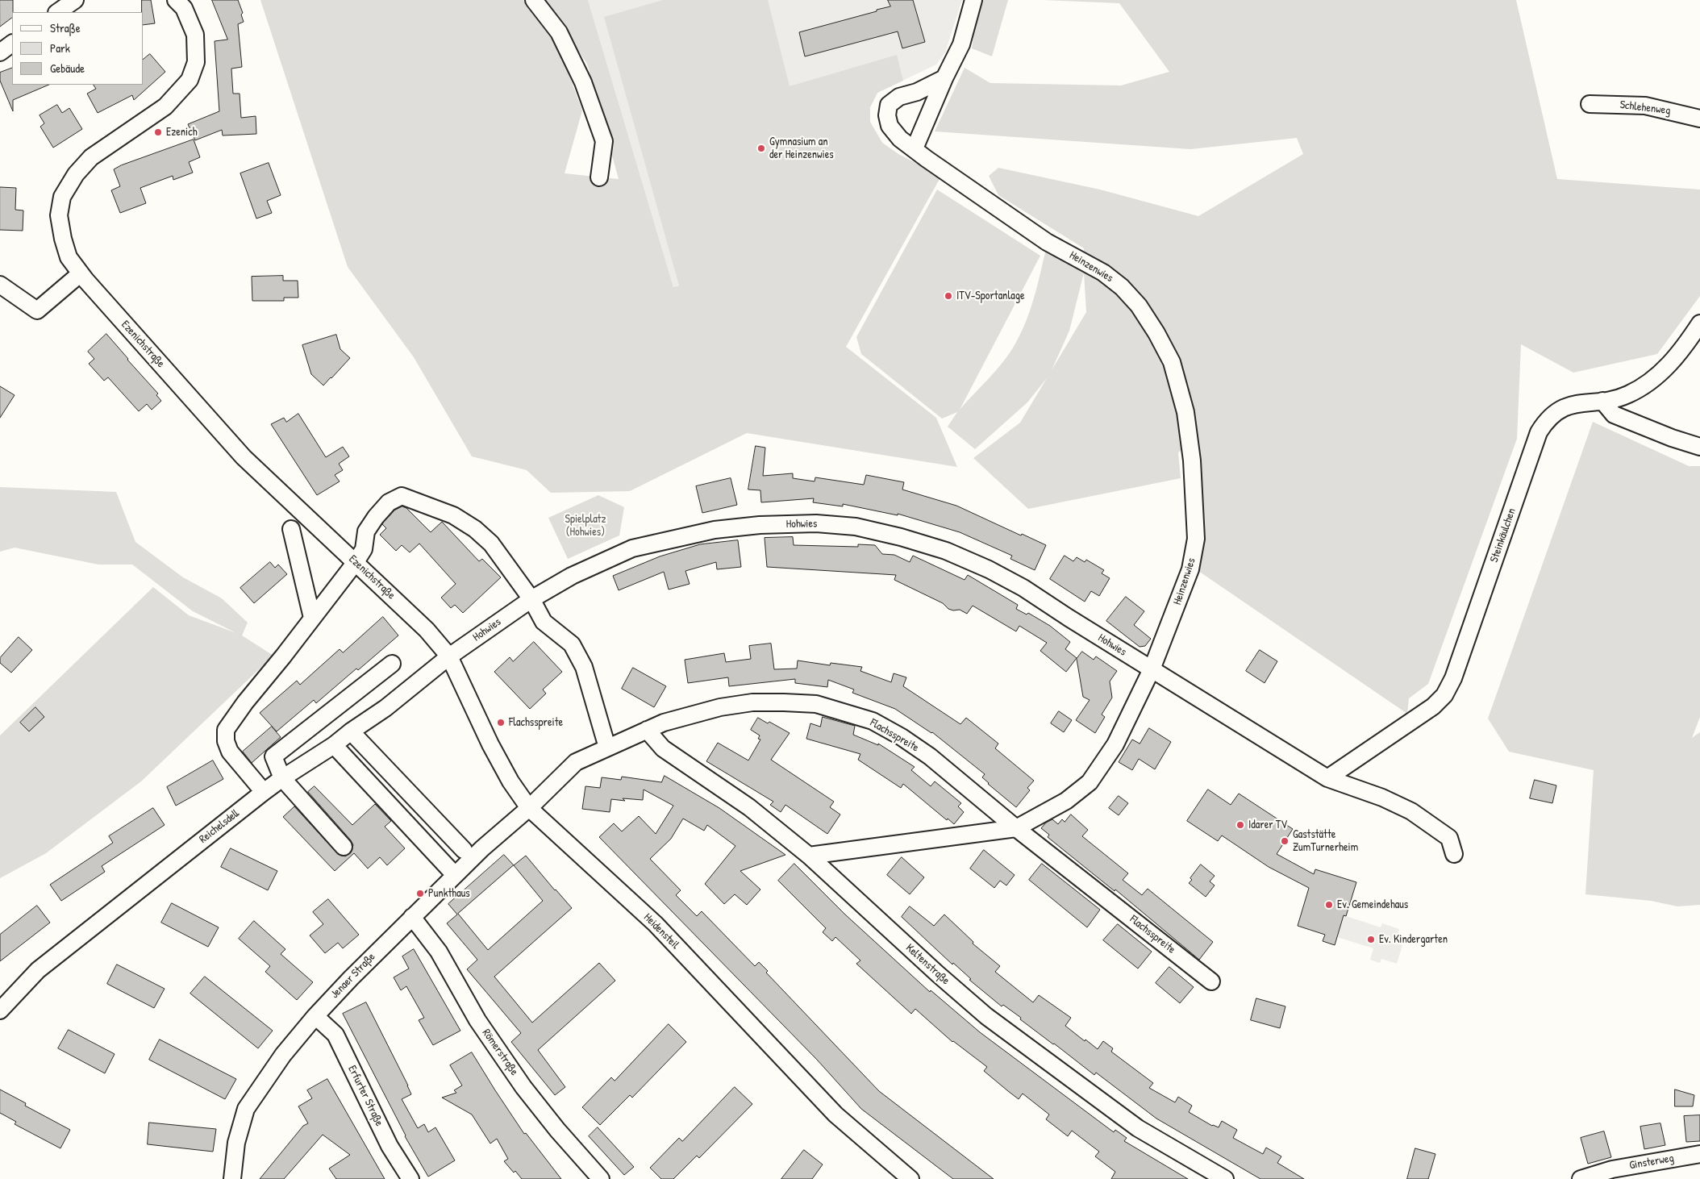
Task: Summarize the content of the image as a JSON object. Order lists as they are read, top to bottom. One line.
{"streets":{"street":["Schlehenweg","Heinzenwies","Ezenichstraße","Hohwies","Steinkäulchen","Flachsspreite","Reichelsdell","Heidensteil","Keltenstraße","Jenaer Straße","Römerstraße","Erfurter Straße","Ginsterweg"]},"crossings":[["Heinzenwies","Hohwies"],["Ezenichstraße","Hohwies"],["Ezenichstraße","Reichelsdell"],["Ezenichstraße","Heidensteil"],["Hohwies","Steinkäulchen"],["Hohwies","Reichelsdell"],["Hohwies","Heidensteil"],["Flachsspreite","Heidensteil"],["Flachsspreite","Keltenstraße"],["Flachsspreite","Jenaer Straße"],["Reichelsdell","Heidensteil"],["Heidensteil","Jenaer Straße"],["Jenaer Straße","Römerstraße"],["Jenaer Straße","Erfurter Straße"]],"parks":["Spielplatz (Hohwies)"],"places":["Ezenich","Gymnasium an der Heinzenwies","ITV-Sportanlage","Flachsspreite","Idarer TV","Gaststätte ZumTurnerheim","Punkthaus","Ev. Gemeindehaus","Ev. Kindergarten"],"legend":["Straße","Park","Gebäude"]}
